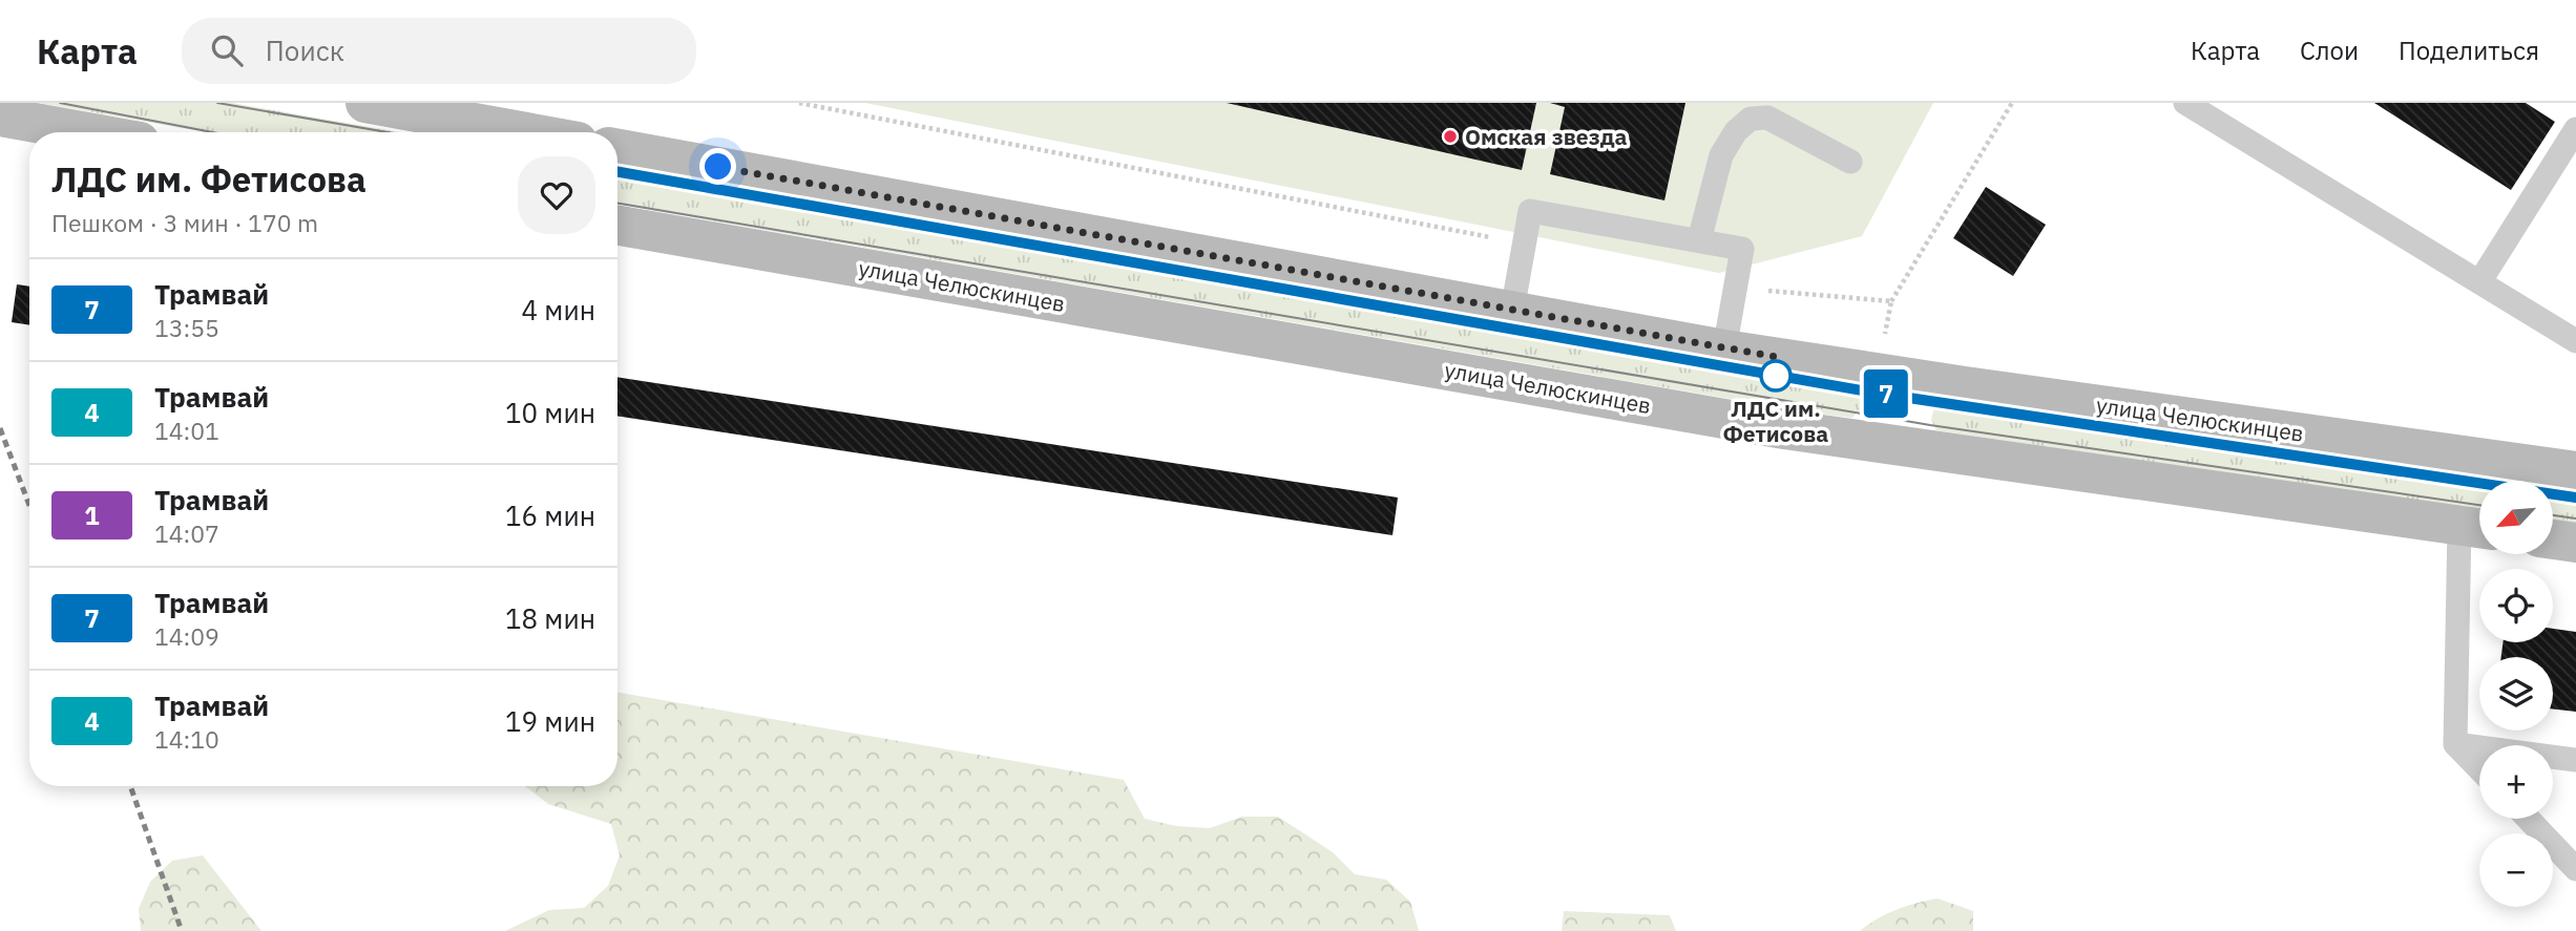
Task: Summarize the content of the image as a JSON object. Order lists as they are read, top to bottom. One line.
{"streets":{"main road":["улица Челюскинцев"]},"places":["Омская звезда","ЛДС им. Фетисова"],"lines":["tram line 7"],"north":"bottom left","page":{"header":"Карта","search":"Поиск","nav":["Карта","Слои","Поделиться"],"on_map":"7","heading":["ЛДС им. Фетисова","Пешком · 3 мин · 170 m"],"list":[{"mark":"7","name":"Трамвай","note":"13:55","value":"4 мин"},{"mark":"4","name":"Трамвай","note":"14:01","value":"10 мин"},{"mark":"1","name":"Трамвай","note":"14:07","value":"16 мин"},{"mark":"7","name":"Трамвай","note":"14:09","value":"18 мин"},{"mark":"4","name":"Трамвай","note":"14:10","value":"19 мин"}],"map_buttons":["+","−"]}}
